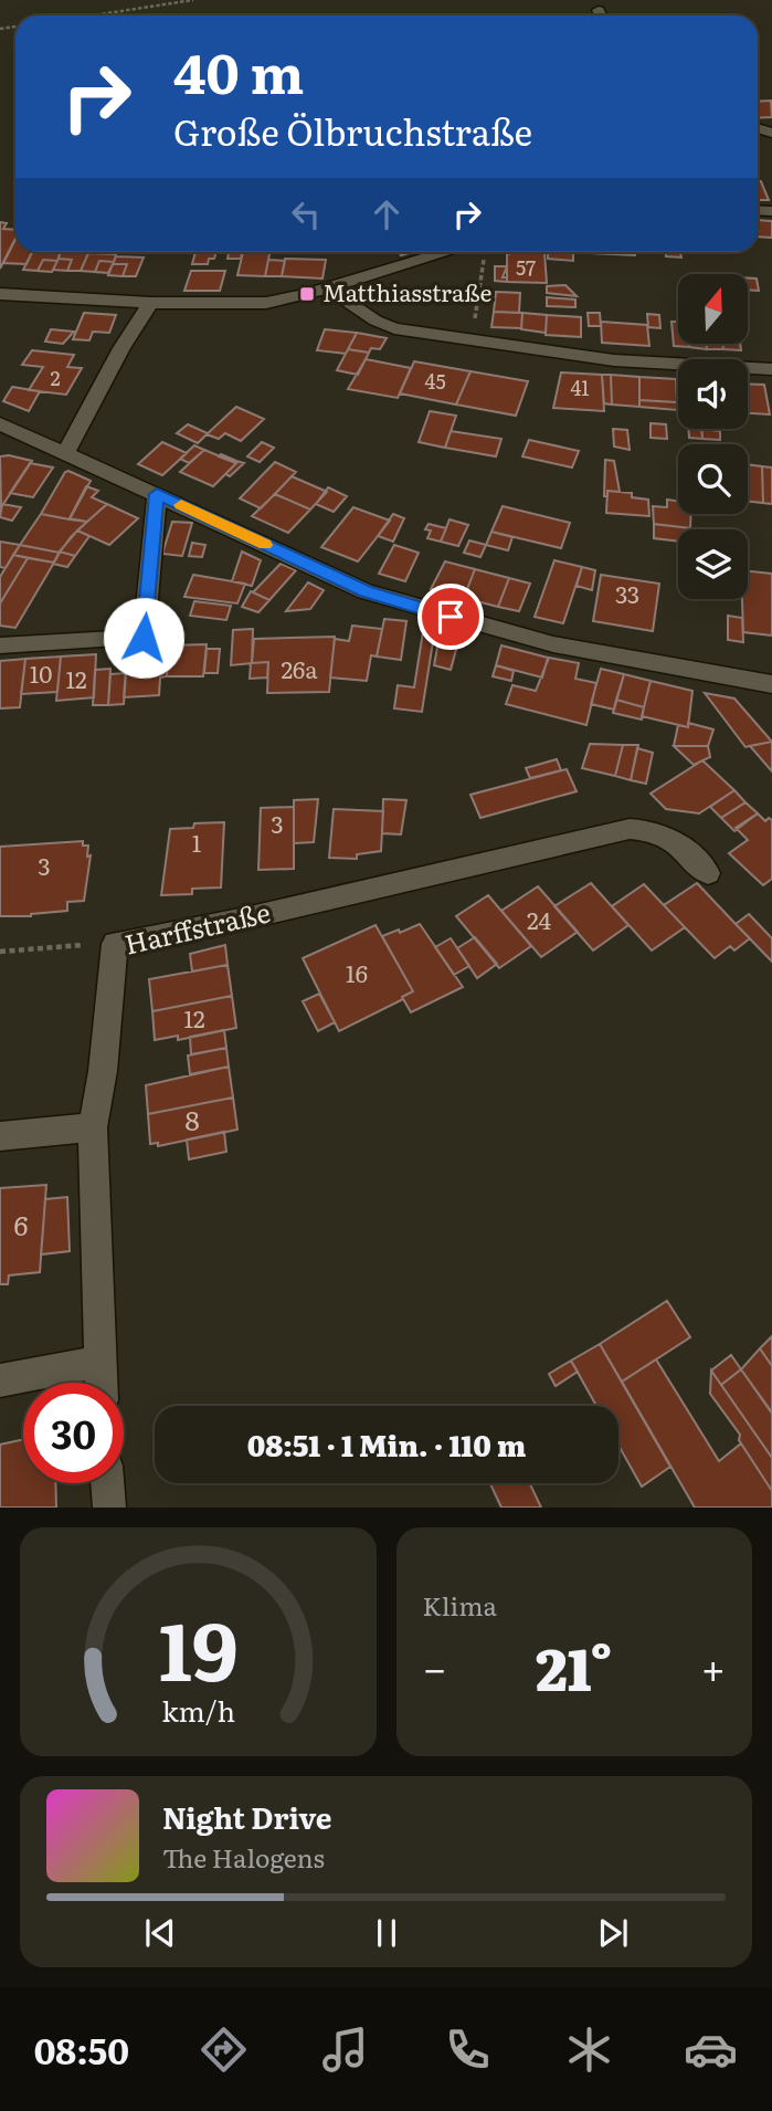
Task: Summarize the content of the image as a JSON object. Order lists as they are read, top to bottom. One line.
{"streets":{"street":["Harffstraße"]},"places":{"transit":["Matthiasstraße"]},"house_numbers":["57","2","45","41","33","26a","10","12","3","1","3","24","16","12","8","6"],"north":"top","page":{"turn":["40 m","Große Ölbruchstraße"],"limit":"30","trip":"08:51 · 1 Min. · 110 m","tile":"Klima","heat":["−","21°","+"],"song":["Night Drive","The Halogens"],"tabs":"08:50","gauge":["19","km/h"]}}
